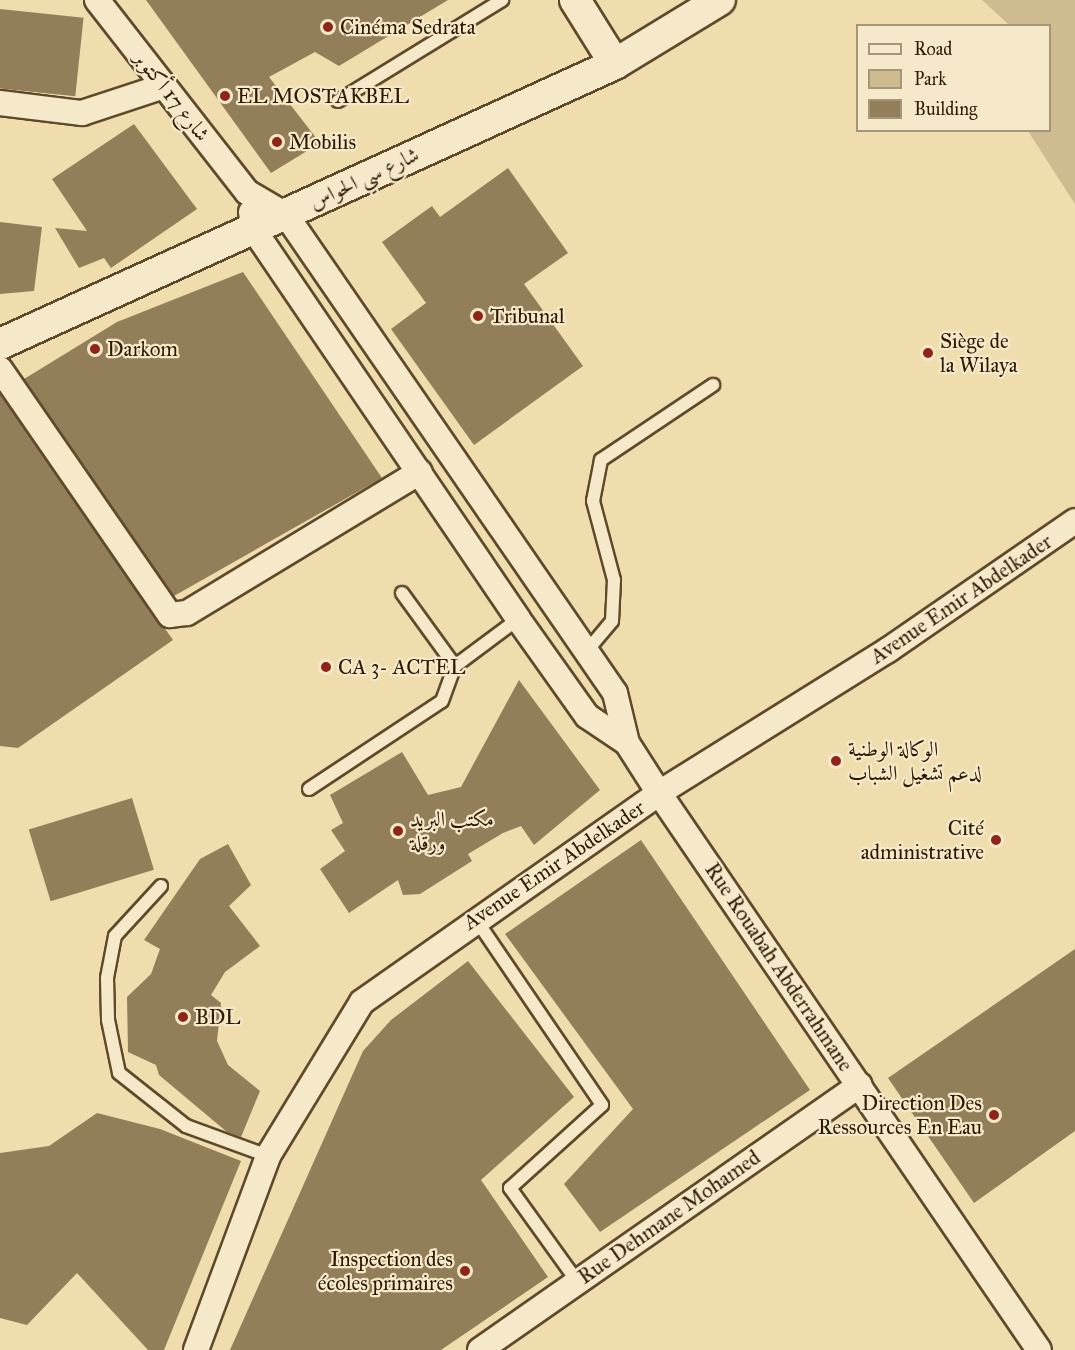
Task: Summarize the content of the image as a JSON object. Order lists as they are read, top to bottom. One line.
{"streets":{"street":["شارع 17 أكتوبر","شارع سي الحواس","Avenue Emir Abdelkader","Rue Rouabah Abderrahmane","Rue Dehmane Mohamed"]},"crossings":[["Avenue Emir Abdelkader","Rue Rouabah Abderrahmane"],["Rue Rouabah Abderrahmane","Rue Dehmane Mohamed"]],"places":["Cinéma Sedrata","EL MOSTAKBEL","Mobilis","Tribunal","Darkom","Siège de la Wilaya","CA 3- ACTEL","الوكالة الوطنية لدعم تشغيل الشباب","مكتب البريد ورقلة","Cité administrative","BDL","Direction Des Ressources En Eau","Inspection des écoles primaires"],"legend":["Road","Park","Building"]}
